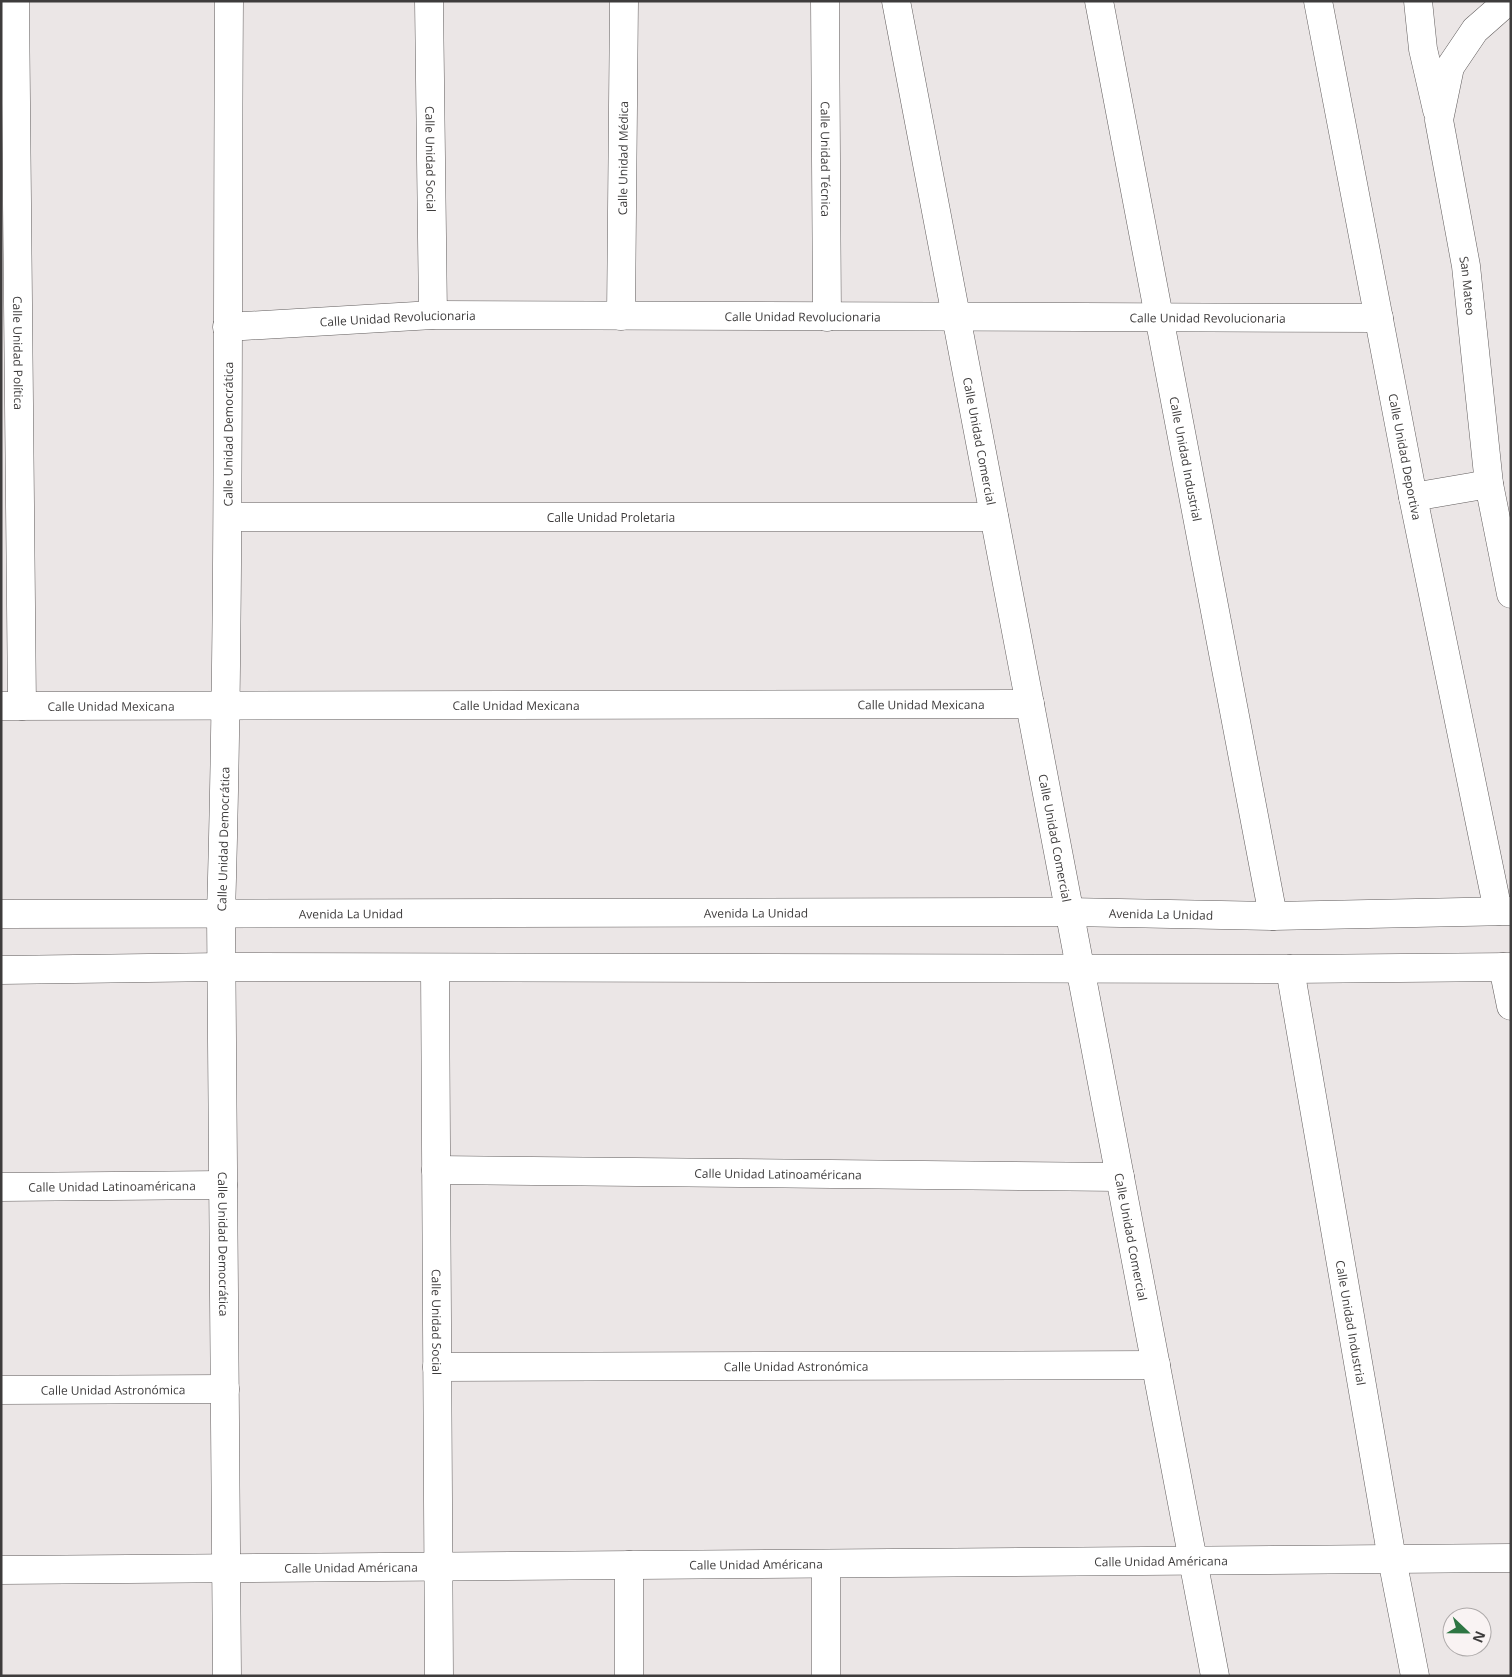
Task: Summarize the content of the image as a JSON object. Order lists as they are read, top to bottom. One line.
{"streets":{"street":["Calle Unidad Social","Calle Unidad Médica","Calle Unidad Técnica","San Mateo","Calle Unidad Revolucionaria","Calle Unidad Política","Calle Unidad Democrática","Calle Unidad Comercial","Calle Unidad Deportiva","Calle Unidad Industrial","Calle Unidad Proletaria","Calle Unidad Mexicana","Avenida La Unidad","Calle Unidad Latinoaméricana","Calle Unidad Astronómica","Calle Unidad Américana"]},"crossings":[["Calle Unidad Social","Calle Unidad Revolucionaria"],["Calle Unidad Social","Calle Unidad Latinoaméricana"],["Calle Unidad Social","Calle Unidad Astronómica"],["Calle Unidad Social","Calle Unidad Américana"],["Calle Unidad Médica","Calle Unidad Revolucionaria"],["Calle Unidad Técnica","Calle Unidad Revolucionaria"],["Calle Unidad Revolucionaria","Calle Unidad Democrática"],["Calle Unidad Revolucionaria","Calle Unidad Comercial"],["Calle Unidad Revolucionaria","Calle Unidad Deportiva"],["Calle Unidad Revolucionaria","Calle Unidad Industrial"],["Calle Unidad Política","Calle Unidad Mexicana"],["Calle Unidad Democrática","Calle Unidad Proletaria"],["Calle Unidad Democrática","Calle Unidad Mexicana"],["Calle Unidad Democrática","Avenida La Unidad"],["Calle Unidad Democrática","Calle Unidad Latinoaméricana"],["Calle Unidad Democrática","Calle Unidad Astronómica"],["Calle Unidad Democrática","Calle Unidad Américana"],["Calle Unidad Comercial","Calle Unidad Proletaria"],["Calle Unidad Comercial","Calle Unidad Mexicana"],["Calle Unidad Comercial","Avenida La Unidad"],["Calle Unidad Comercial","Calle Unidad Latinoaméricana"],["Calle Unidad Comercial","Calle Unidad Astronómica"],["Calle Unidad Comercial","Calle Unidad Américana"],["Calle Unidad Deportiva","Avenida La Unidad"],["Calle Unidad Industrial","Avenida La Unidad"],["Calle Unidad Industrial","Calle Unidad Américana"]],"north":"right"}
